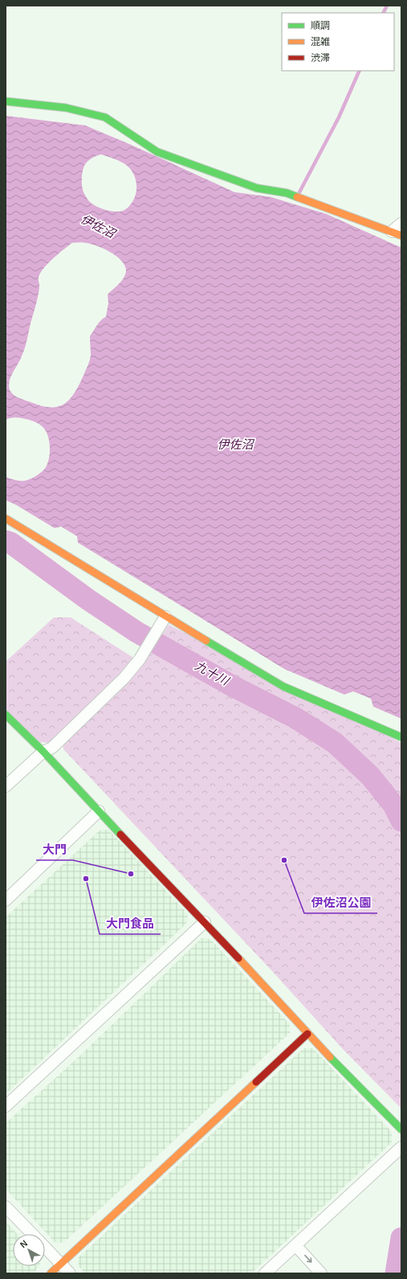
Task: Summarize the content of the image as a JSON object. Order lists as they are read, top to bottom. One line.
{"water":["伊佐沼","九十川"],"places":["伊佐沼公園","大門","大門食品"],"legend":["順調","混雑","渋滞"],"north":"top left"}
